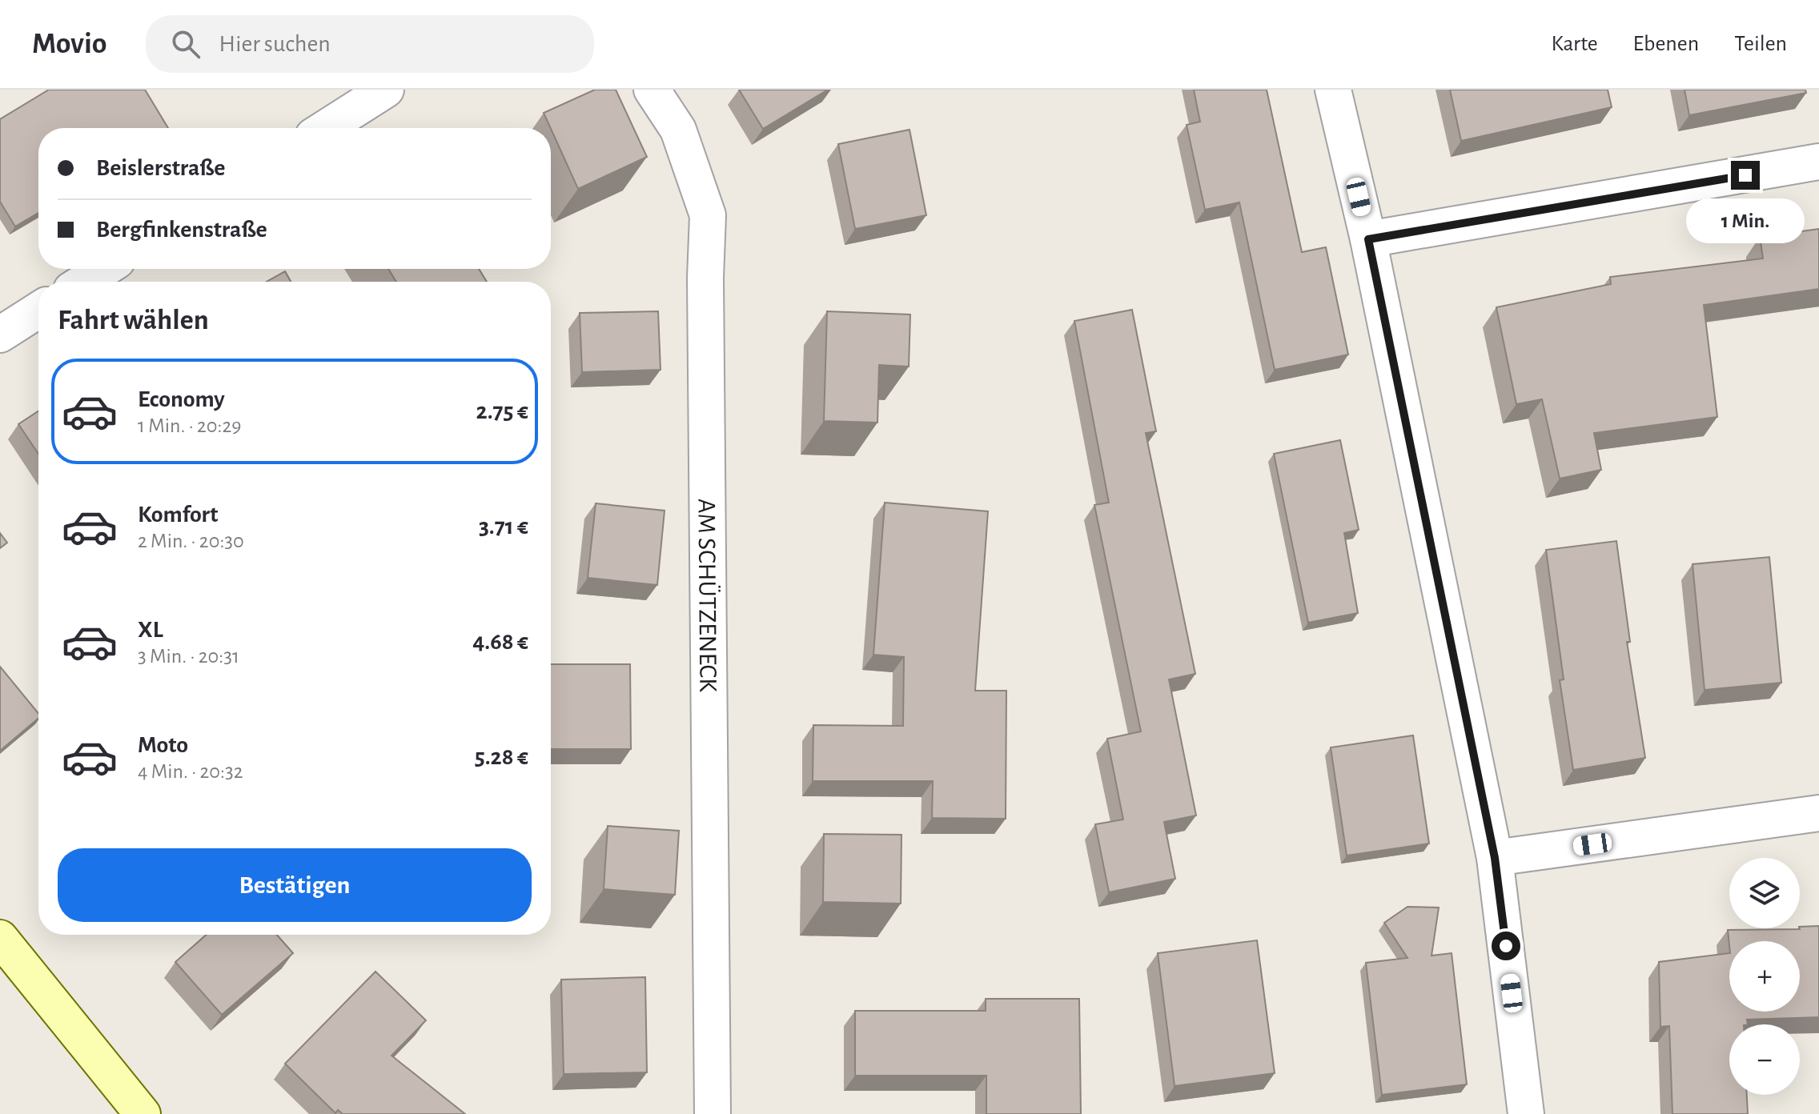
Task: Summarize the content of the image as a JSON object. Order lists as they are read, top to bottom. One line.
{"streets":{"street":["AM SCHÜTZENECK"]},"page":{"header":"Movio","search":"Hier suchen","nav":["Karte","Ebenen","Teilen"],"banner":["Beislerstraße","Bergfinkenstraße"],"bubble":"1 Min.","heading":"Fahrt wählen","list":[{"name":"Economy","note":"1 Min. · 20:29","value":"2.75 €"},{"name":"Komfort","note":"2 Min. · 20:30","value":"3.71 €"},{"name":"XL","note":"3 Min. · 20:31","value":"4.68 €"},{"name":"Moto","note":"4 Min. · 20:32","value":"5.28 €"}],"buttons":"Bestätigen","map_buttons":["+","−"]}}
